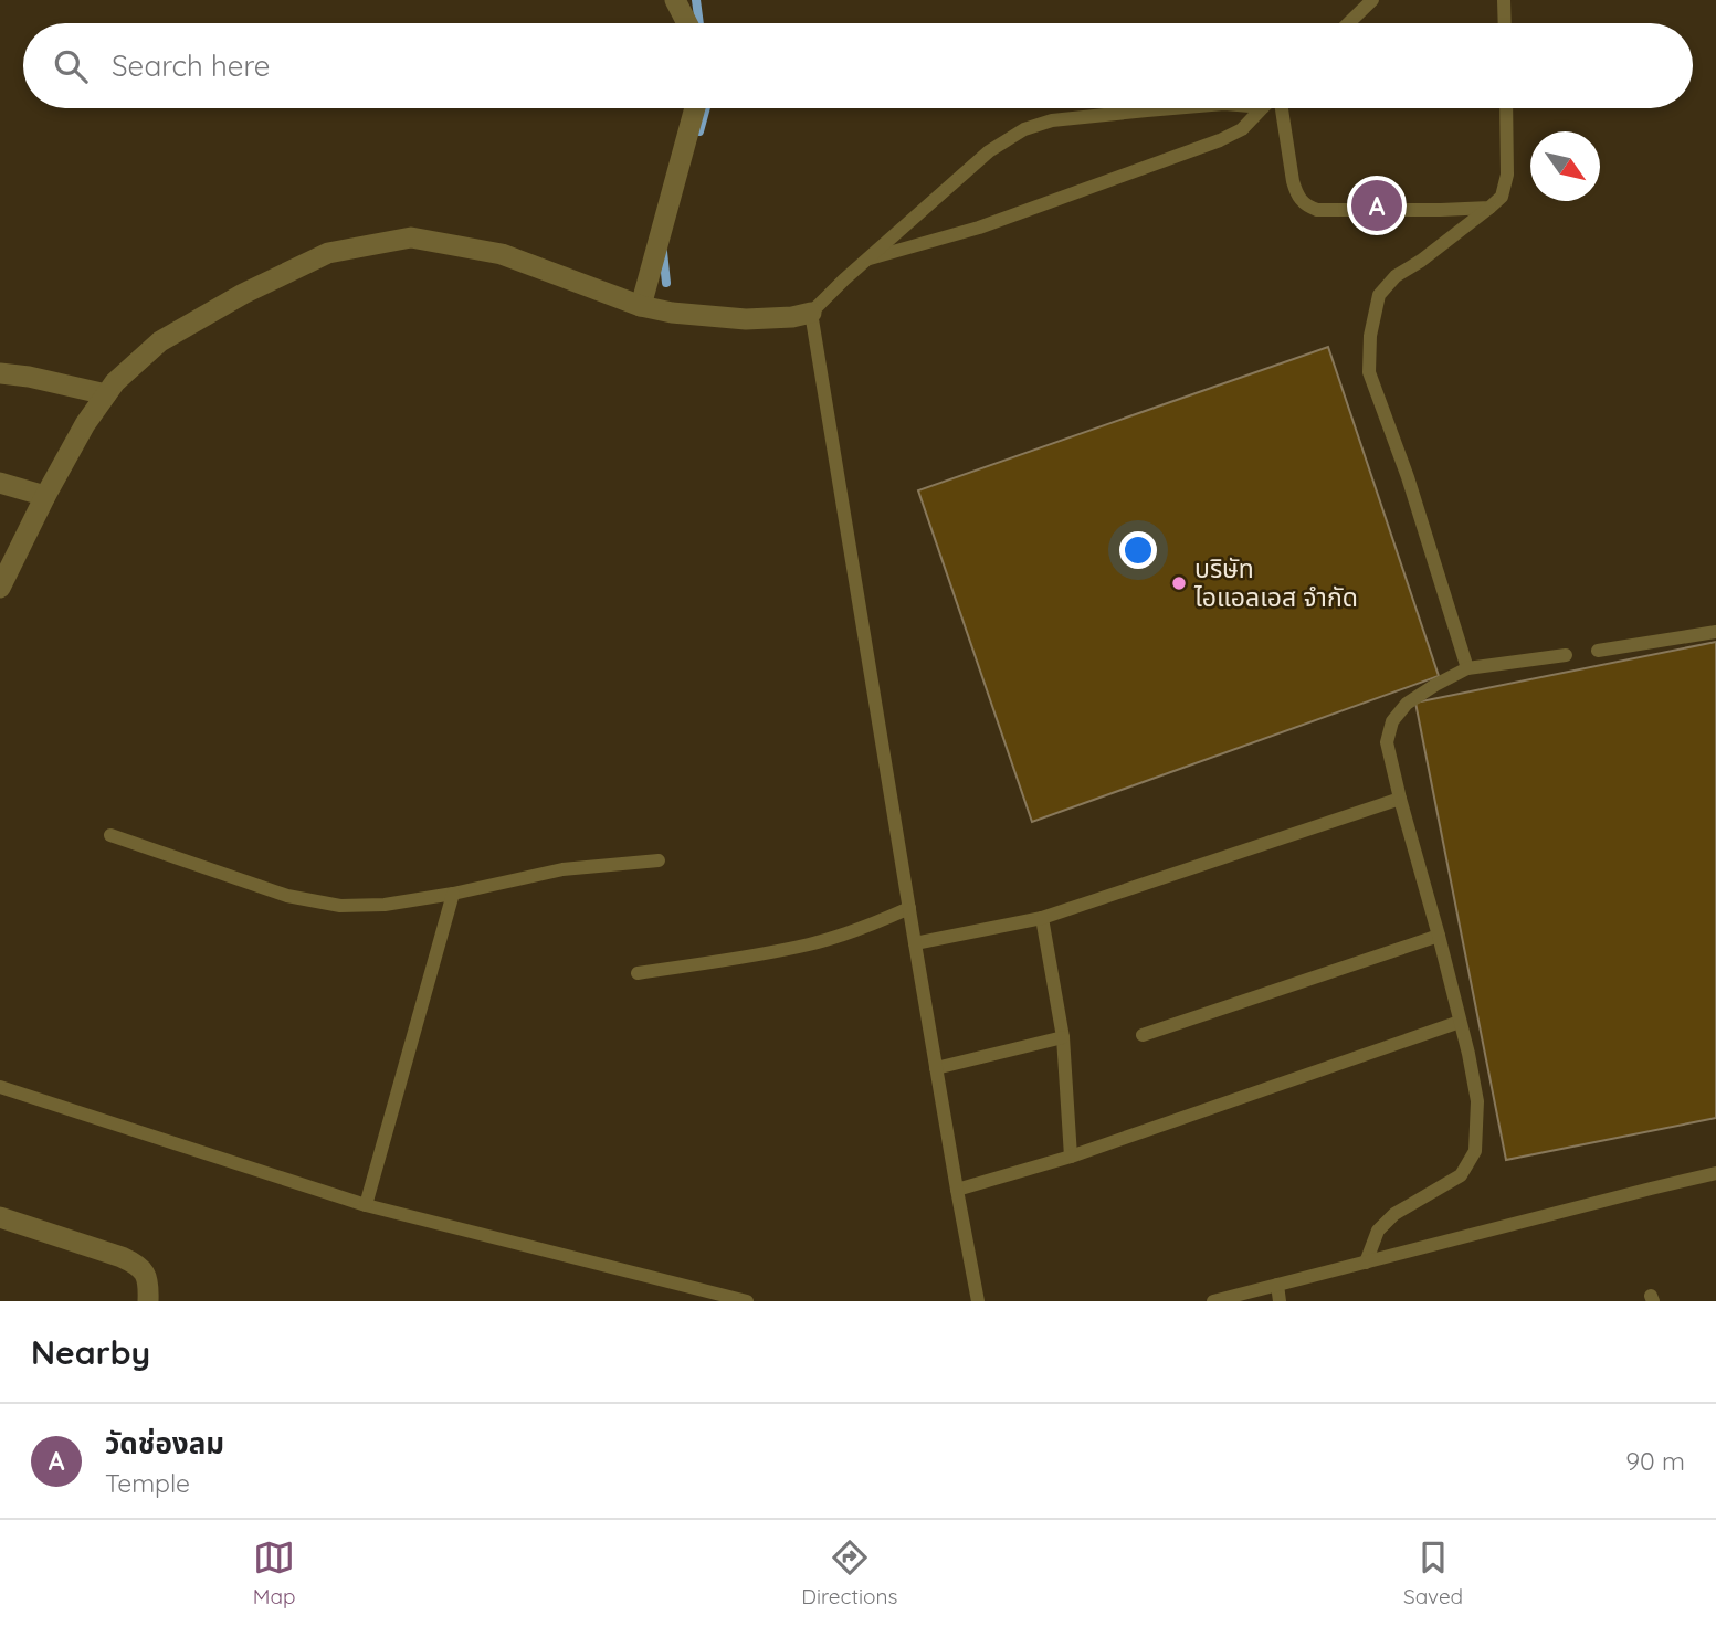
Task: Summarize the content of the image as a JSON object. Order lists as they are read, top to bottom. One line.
{"places":["บริษัท ไอแอลเอส จำกัด"],"north":"bottom right","page":{"search":"Search here","pins":"A","heading":"Nearby","list":[{"mark":"A","name":"วัดช่องลม","note":"Temple","value":"90 m"}],"nav":["Map","Directions","Saved"]}}
